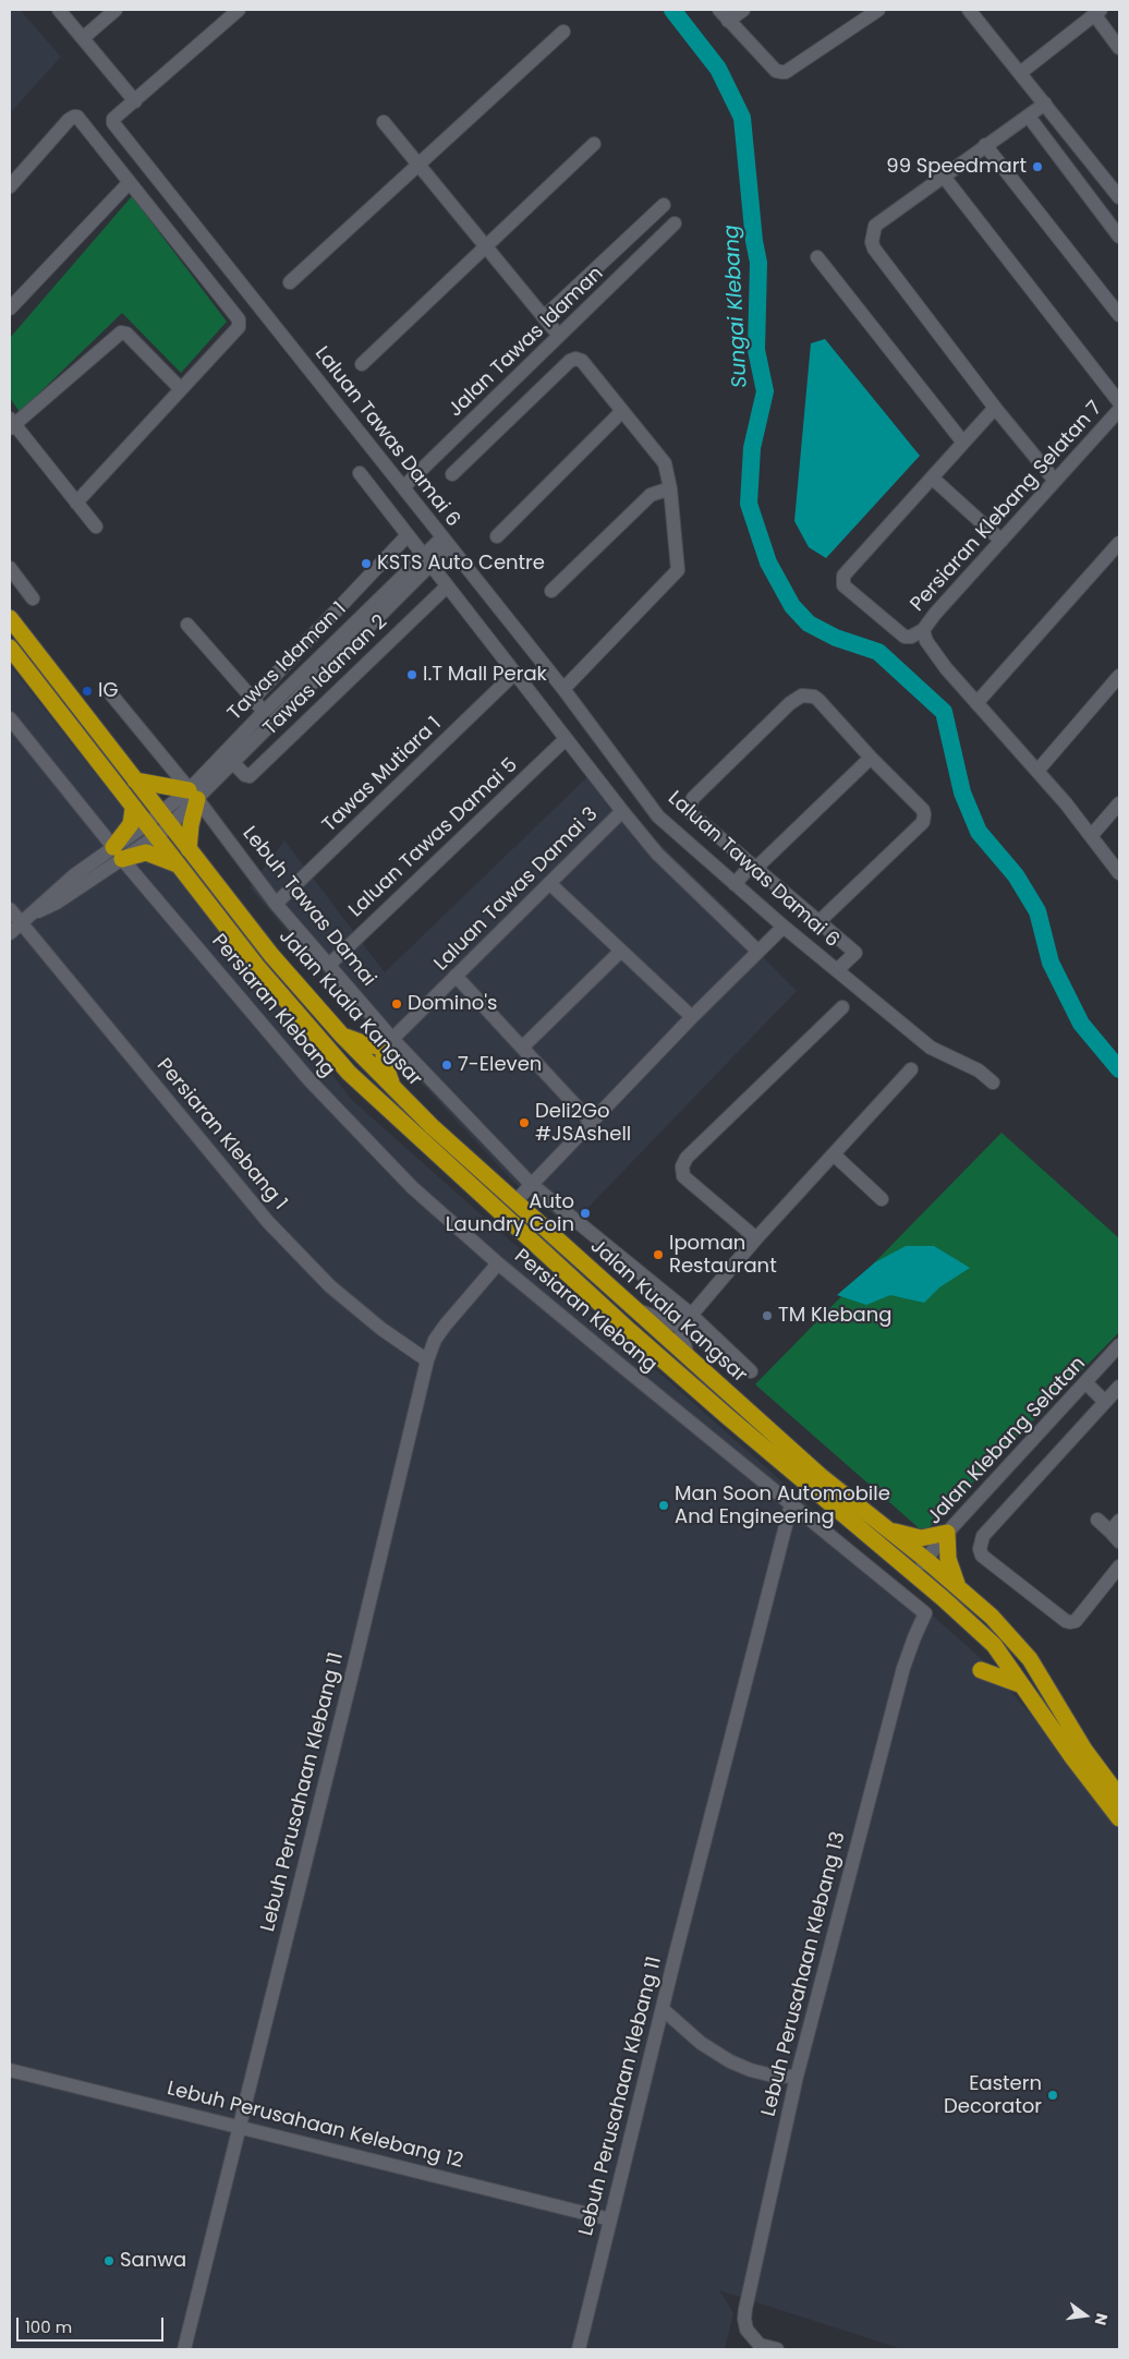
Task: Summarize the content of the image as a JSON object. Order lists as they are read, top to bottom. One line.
{"streets":{"highway":["Jalan Kuala Kangsar"],"street":["Jalan Tawas Idaman","Laluan Tawas Damai 6","Persiaran Klebang Selatan 7","Tawas Idaman 1","Tawas Idaman 2","Tawas Mutiara 1","Laluan Tawas Damai 5","Laluan Tawas Damai 3","Lebuh Tawas Damai","Persiaran Klebang","Persiaran Klebang 1","Jalan Klebang Selatan","Lebuh Perusahaan Klebang 11","Lebuh Perusahaan Klebang 13","Lebuh Perusahaan Kelebang 12"]},"crossings":[["Jalan Tawas Idaman","Laluan Tawas Damai 6"],["Laluan Tawas Damai 6","Tawas Idaman 1"],["Tawas Idaman 1","Tawas Idaman 2"],["Tawas Idaman 1","Lebuh Tawas Damai"],["Tawas Idaman 1","Persiaran Klebang"],["Tawas Idaman 1","Jalan Kuala Kangsar"],["Tawas Idaman 1","Persiaran Klebang 1"],["Tawas Mutiara 1","Lebuh Tawas Damai"],["Laluan Tawas Damai 5","Lebuh Tawas Damai"],["Laluan Tawas Damai 3","Lebuh Tawas Damai"],["Laluan Tawas Damai 3","Jalan Kuala Kangsar"],["Persiaran Klebang","Lebuh Perusahaan Klebang 11"],["Persiaran Klebang","Lebuh Perusahaan Klebang 13"],["Jalan Kuala Kangsar","Jalan Klebang Selatan"],["Persiaran Klebang 1","Lebuh Perusahaan Klebang 11"],["Lebuh Perusahaan Klebang 11","Lebuh Perusahaan Kelebang 12"]],"water":["Sungai Klebang"],"places":["99 Speedmart","KSTS Auto Centre","I.T Mall Perak","IG","Domino's","7-Eleven","Deli2Go #JSAshell","Auto Laundry Coin","Ipoman Restaurant","TM Klebang","Man Soon Automobile And Engineering","Eastern Decorator","Sanwa"],"scale_bar":"100 m","north":"right"}
